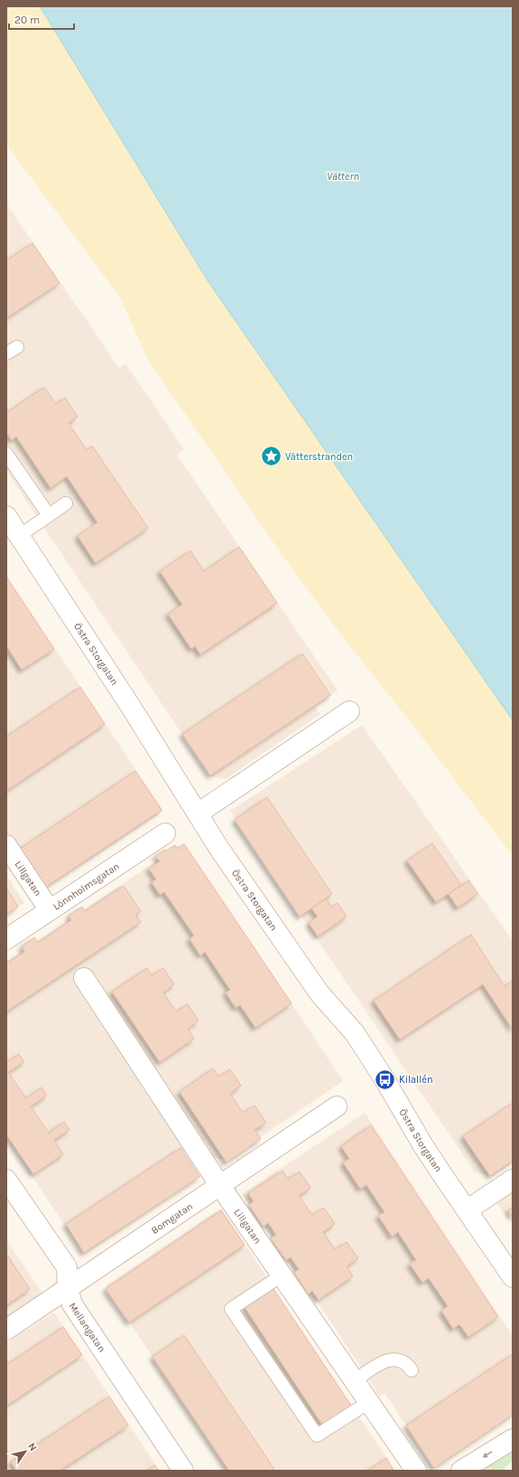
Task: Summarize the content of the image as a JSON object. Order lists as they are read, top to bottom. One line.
{"streets":{"street":["Östra Storgatan","Lillgatan","Lönnholmsgatan","Bomgatan","Mellangatan"]},"crossings":[["Lillgatan","Lönnholmsgatan"],["Lillgatan","Bomgatan"],["Bomgatan","Mellangatan"]],"water":["Vättern"],"places":{"place":["Vätterstranden"],"bus stop":["Kilallén"]},"scale_bar":"20 m","north":"top right"}
